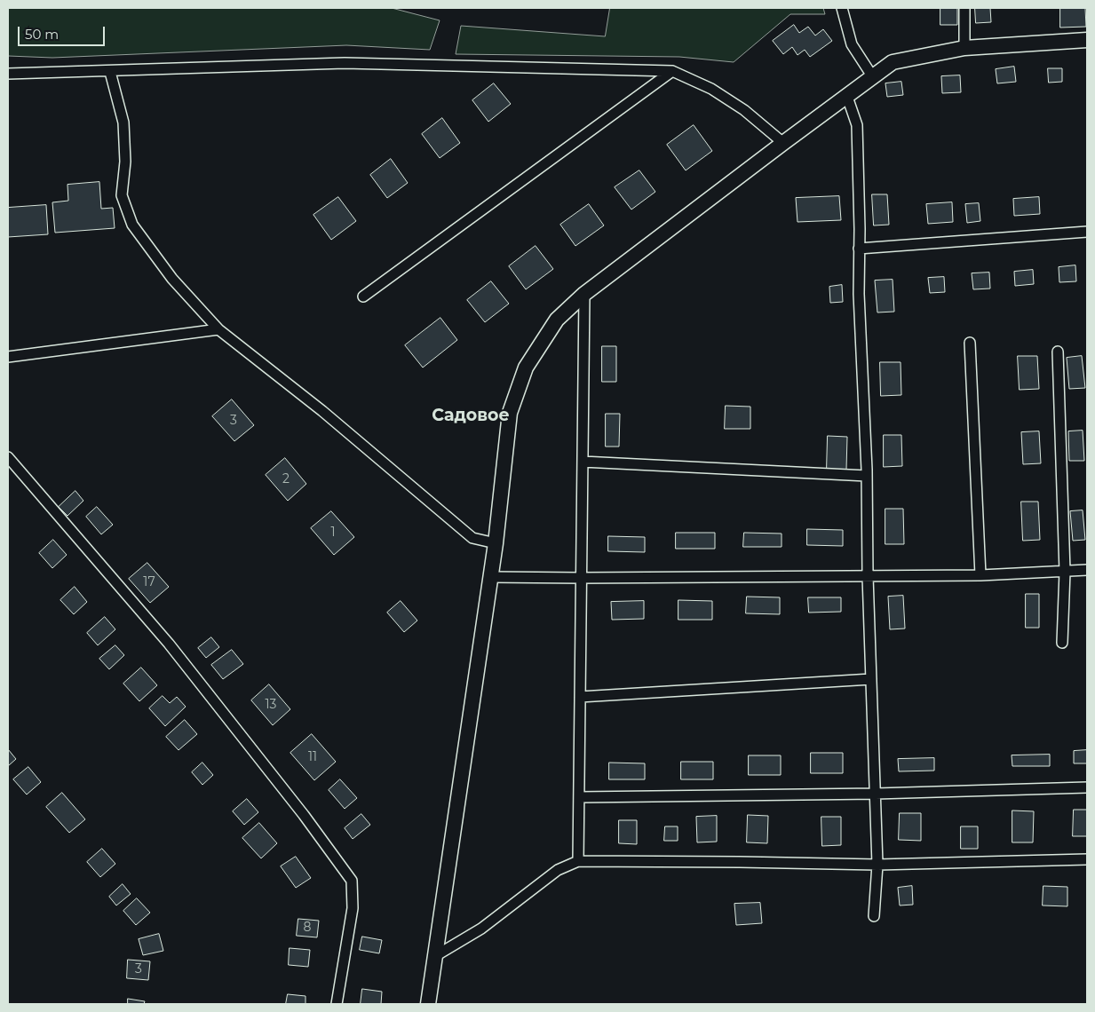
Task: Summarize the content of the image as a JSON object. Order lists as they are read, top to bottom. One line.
{"districts":["Садовое"],"house_numbers":["3","2","1","17","13","11","8","3"],"scale_bar":"50 m"}
